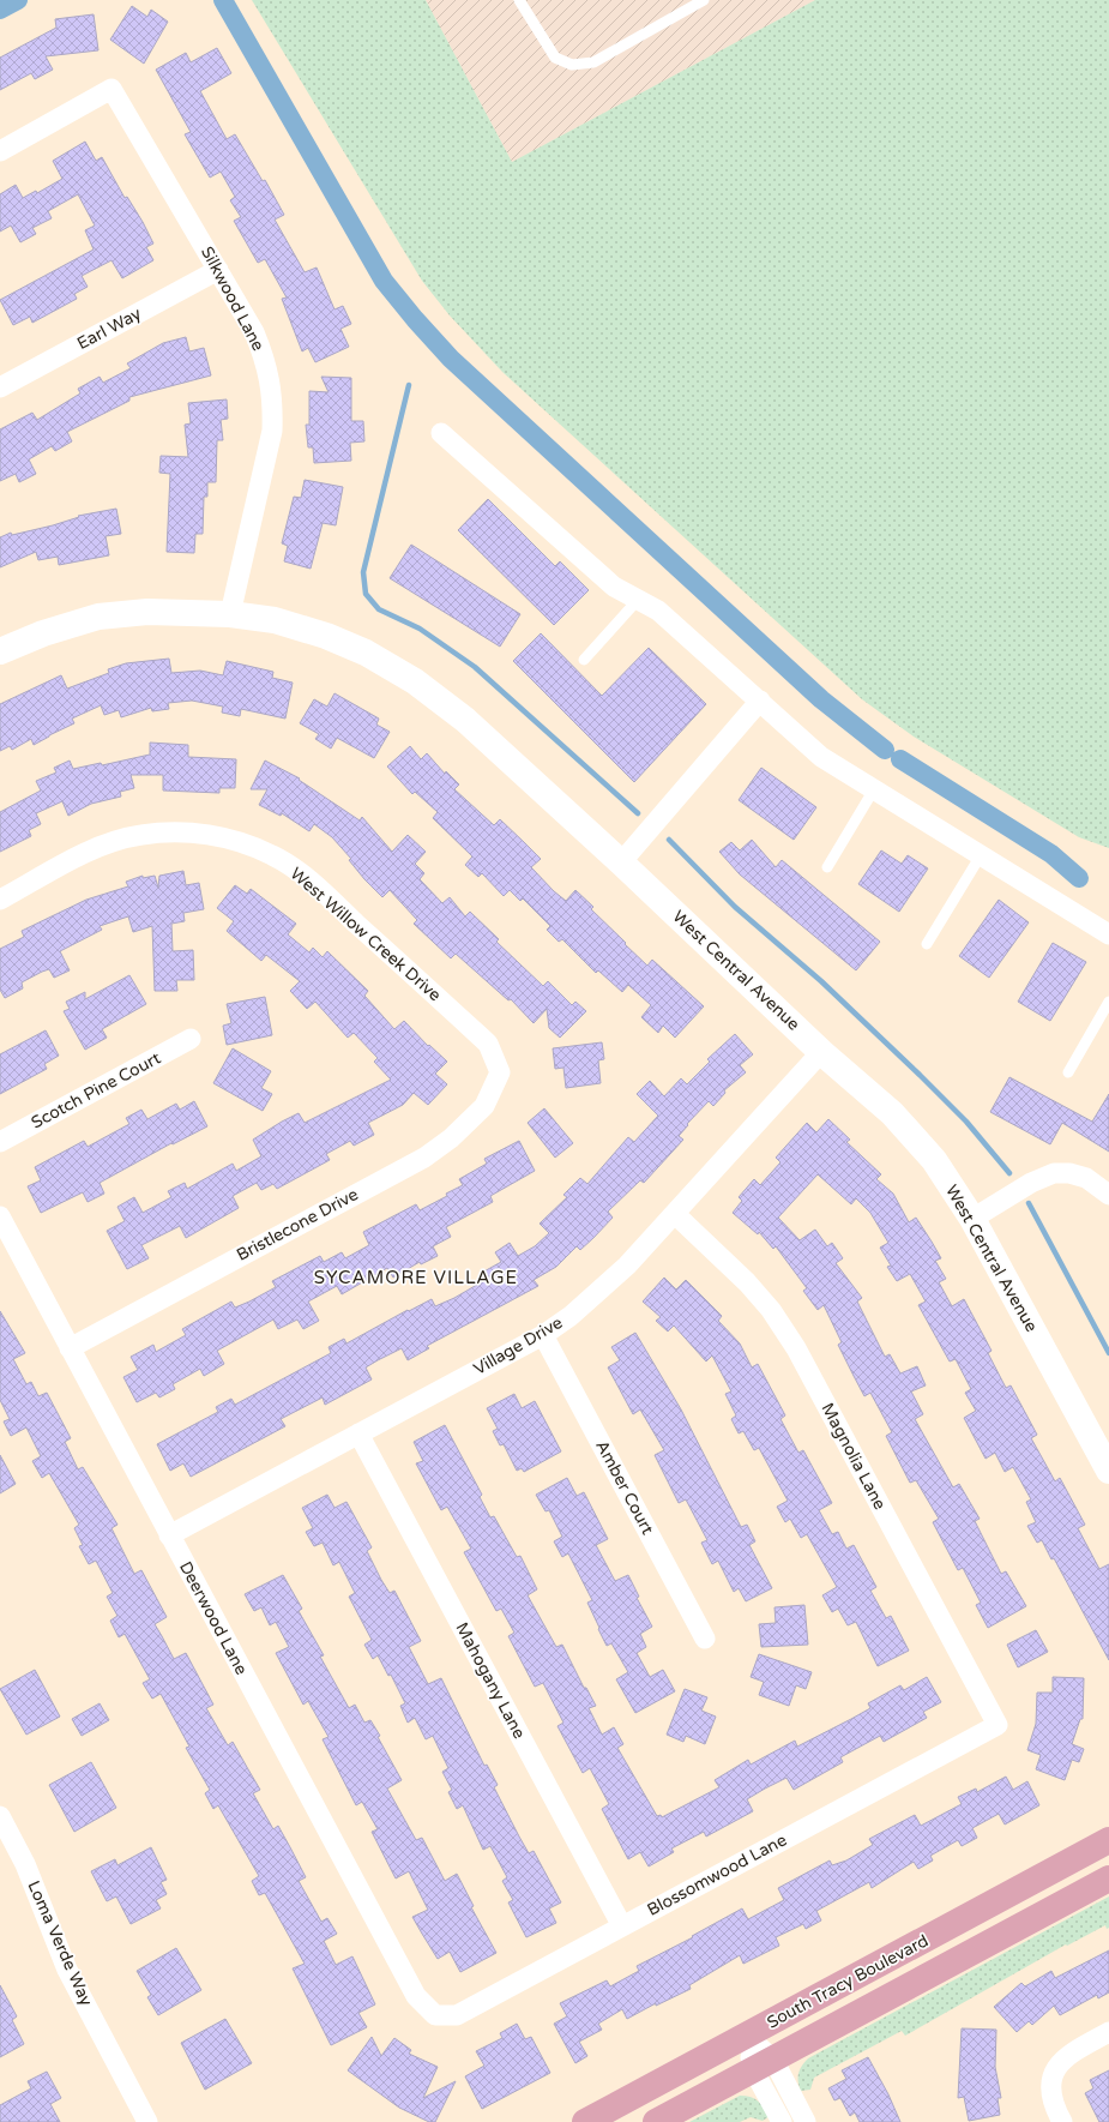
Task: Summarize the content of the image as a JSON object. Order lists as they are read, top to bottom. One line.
{"streets":{"main road":["South Tracy Boulevard"],"street":["Silkwood Lane","Earl Way","West Willow Creek Drive","West Central Avenue","Scotch Pine Court","Bristlecone Drive","Village Drive","Magnolia Lane","Amber Court","Deerwood Lane","Mahogany Lane","Blossomwood Lane","Loma Verde Way"]},"crossings":[["Silkwood Lane","Earl Way"],["Silkwood Lane","West Central Avenue"],["West Willow Creek Drive","Bristlecone Drive"],["West Central Avenue","Village Drive"],["Bristlecone Drive","Deerwood Lane"],["Village Drive","Magnolia Lane"],["Village Drive","Amber Court"],["Village Drive","Deerwood Lane"],["Village Drive","Mahogany Lane"],["Magnolia Lane","Blossomwood Lane"],["Deerwood Lane","Blossomwood Lane"],["Mahogany Lane","Blossomwood Lane"]],"districts":["SYCAMORE VILLAGE"]}
